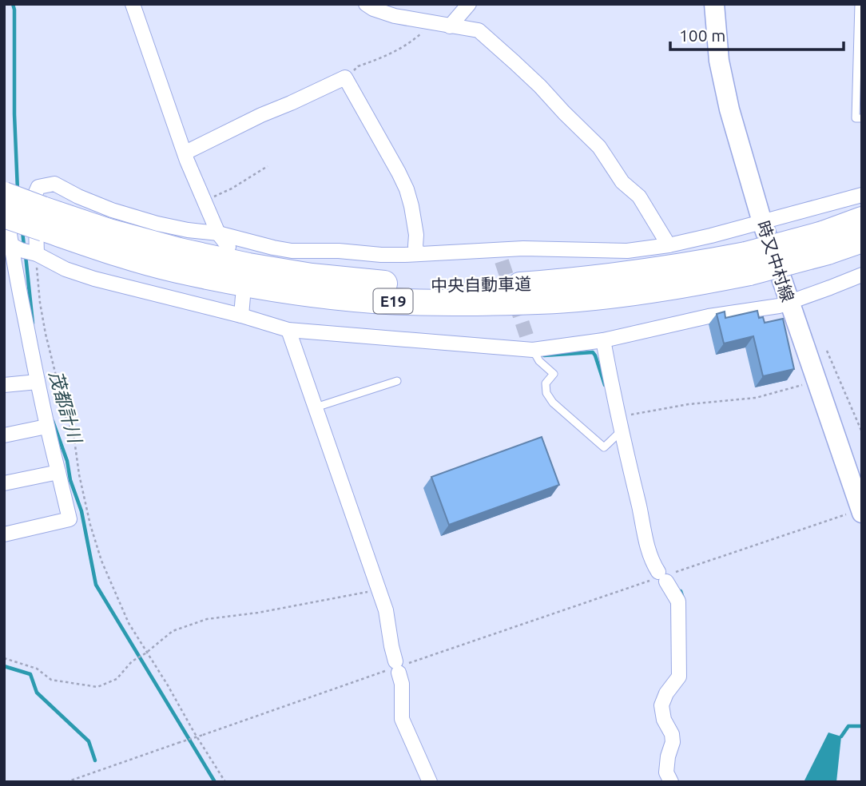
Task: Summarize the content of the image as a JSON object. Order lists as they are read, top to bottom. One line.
{"streets":{"highway":["中央自動車道","E19"],"main road":["時又中村線"]},"water":["茂都計川"],"scale_bar":"100 m"}
